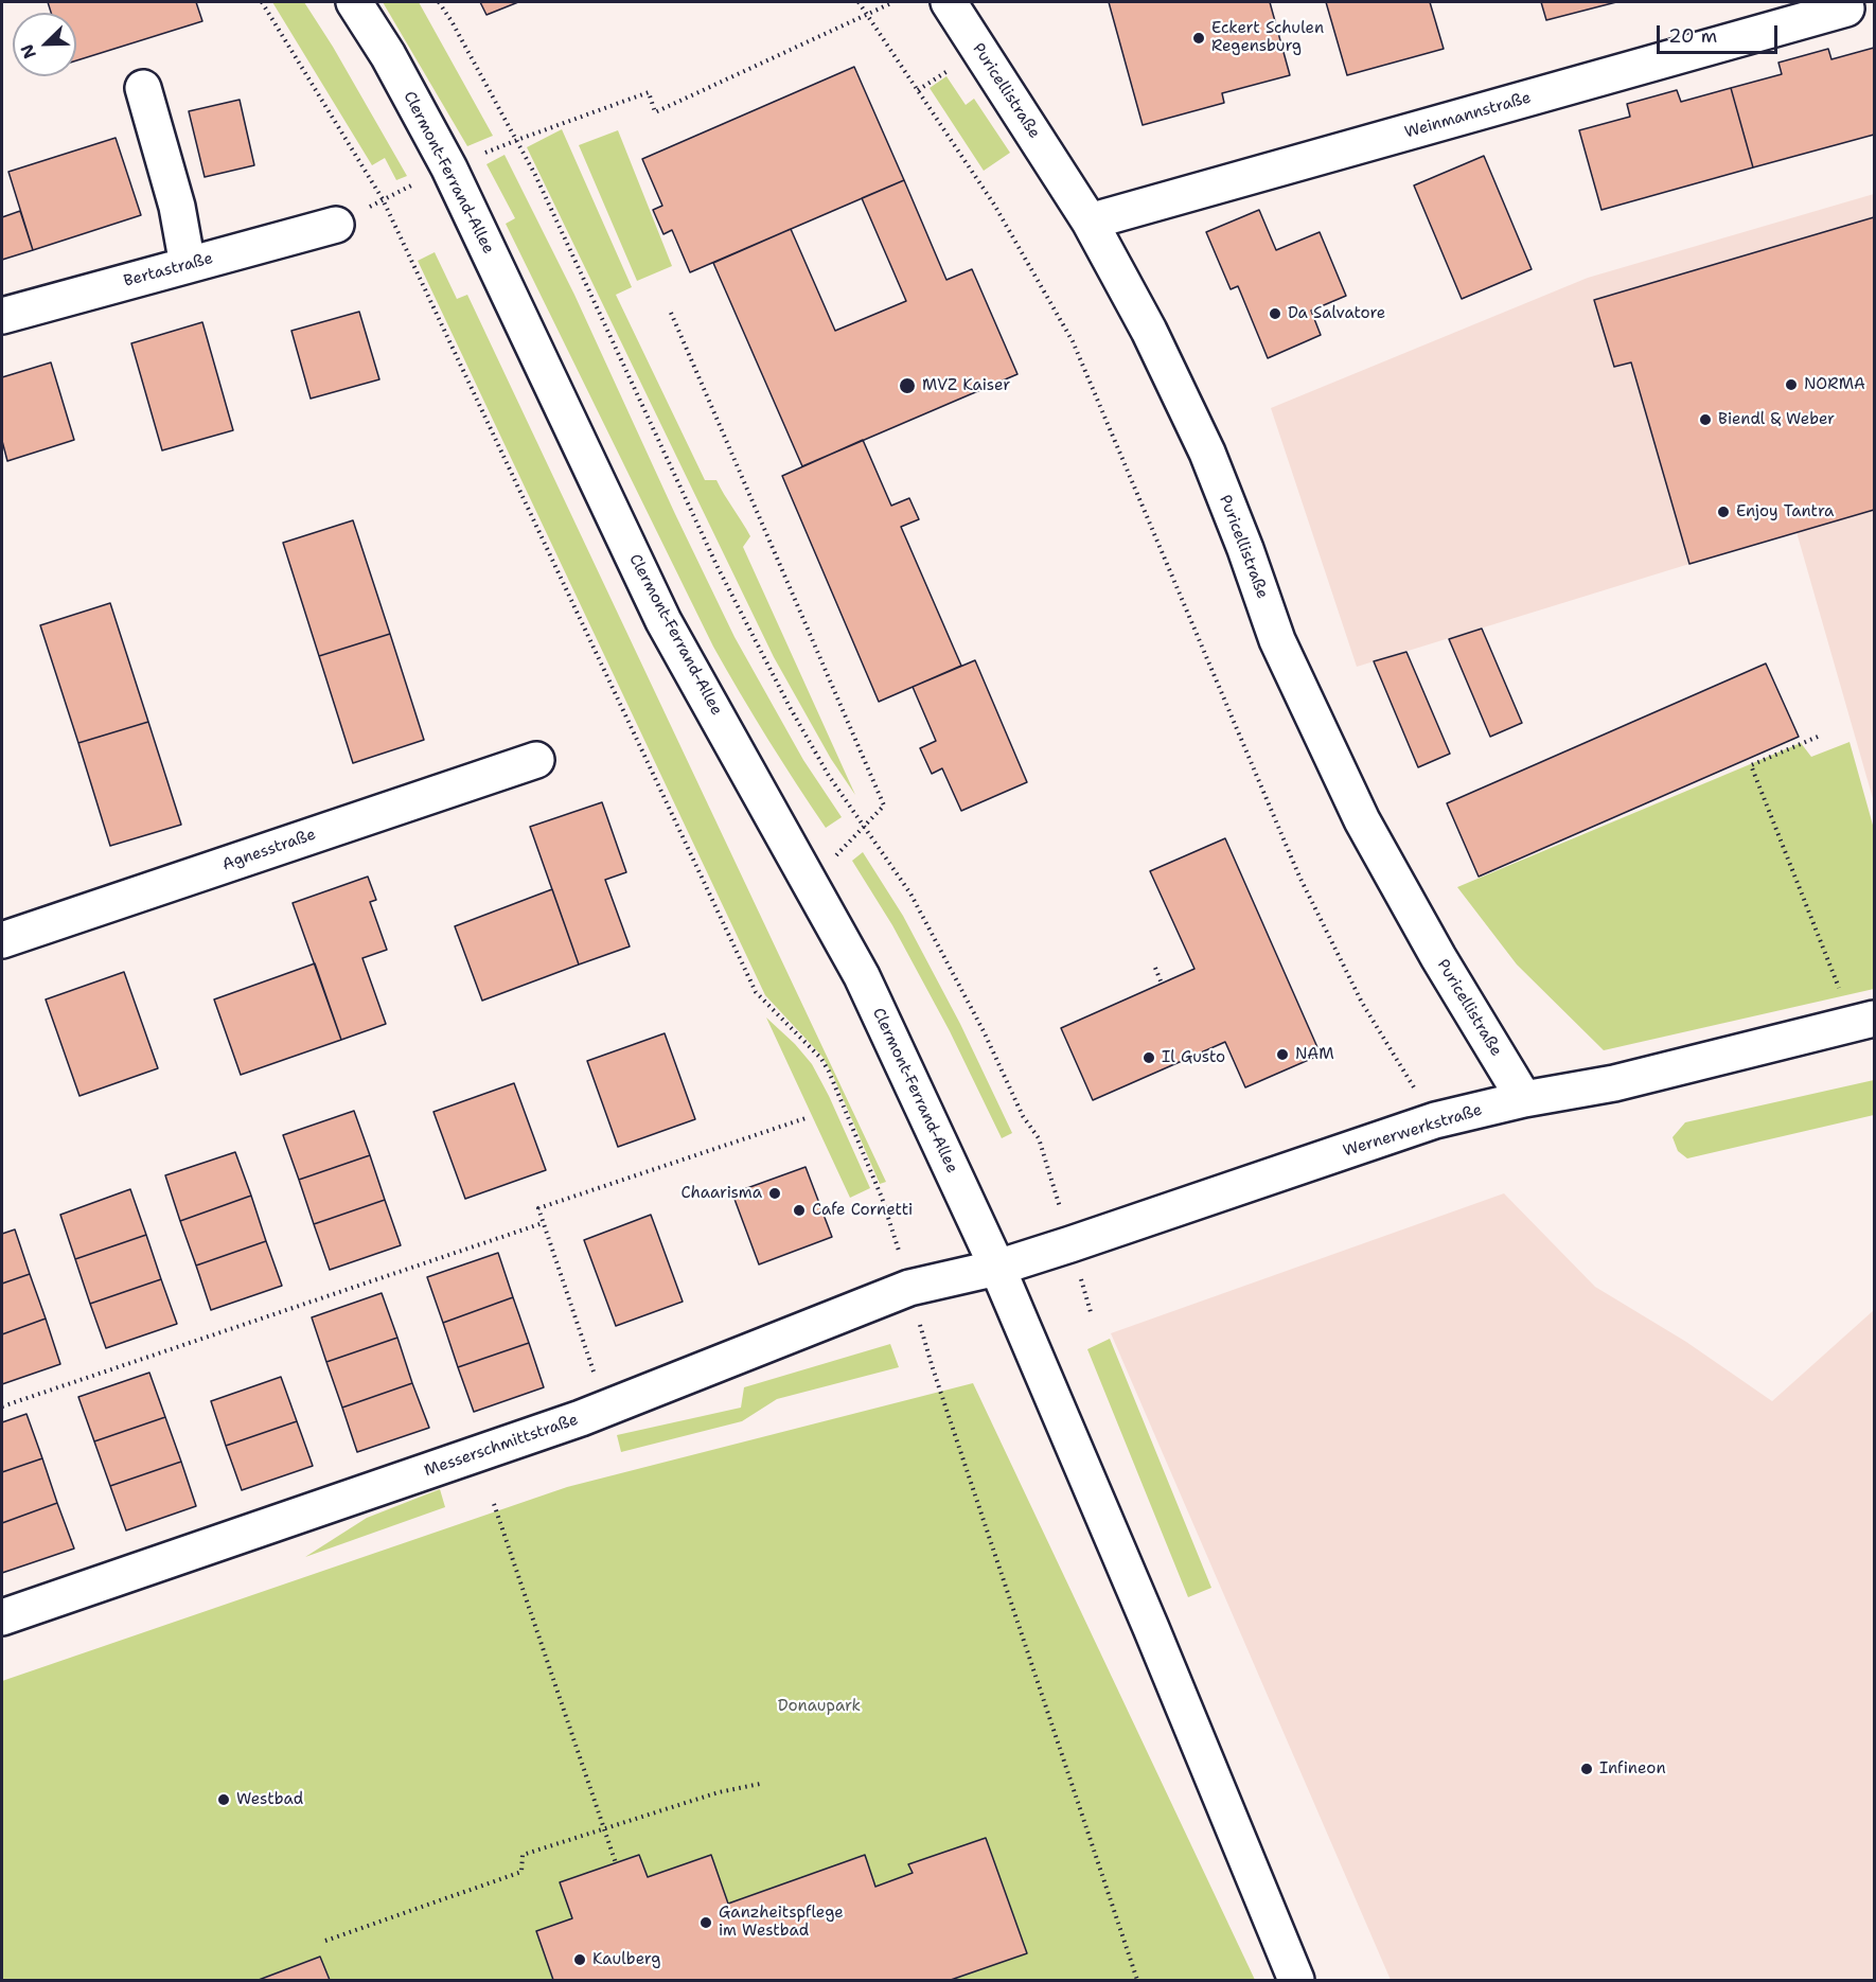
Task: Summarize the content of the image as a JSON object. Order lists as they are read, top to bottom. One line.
{"streets":{"street":["Puricellistraße","Weinmannstraße","Clermont-Ferrand-Allee","Bertastraße","Agnesstraße","Wernerwerkstraße","Messerschmittstraße"]},"crossings":[["Puricellistraße","Weinmannstraße"],["Puricellistraße","Wernerwerkstraße"],["Clermont-Ferrand-Allee","Wernerwerkstraße"],["Clermont-Ferrand-Allee","Messerschmittstraße"],["Wernerwerkstraße","Messerschmittstraße"]],"parks":["Donaupark"],"places":["Eckert Schulen Regensburg","Da Salvatore","NORMA","MVZ Kaiser","Biendl & Weber","Enjoy Tantra","NAM","Il Gusto","Chaarisma","Cafe Cornetti","Infineon","Westbad","Ganzheitspflege im Westbad","Kaulberg"],"scale_bar":"20 m","north":"bottom left"}
